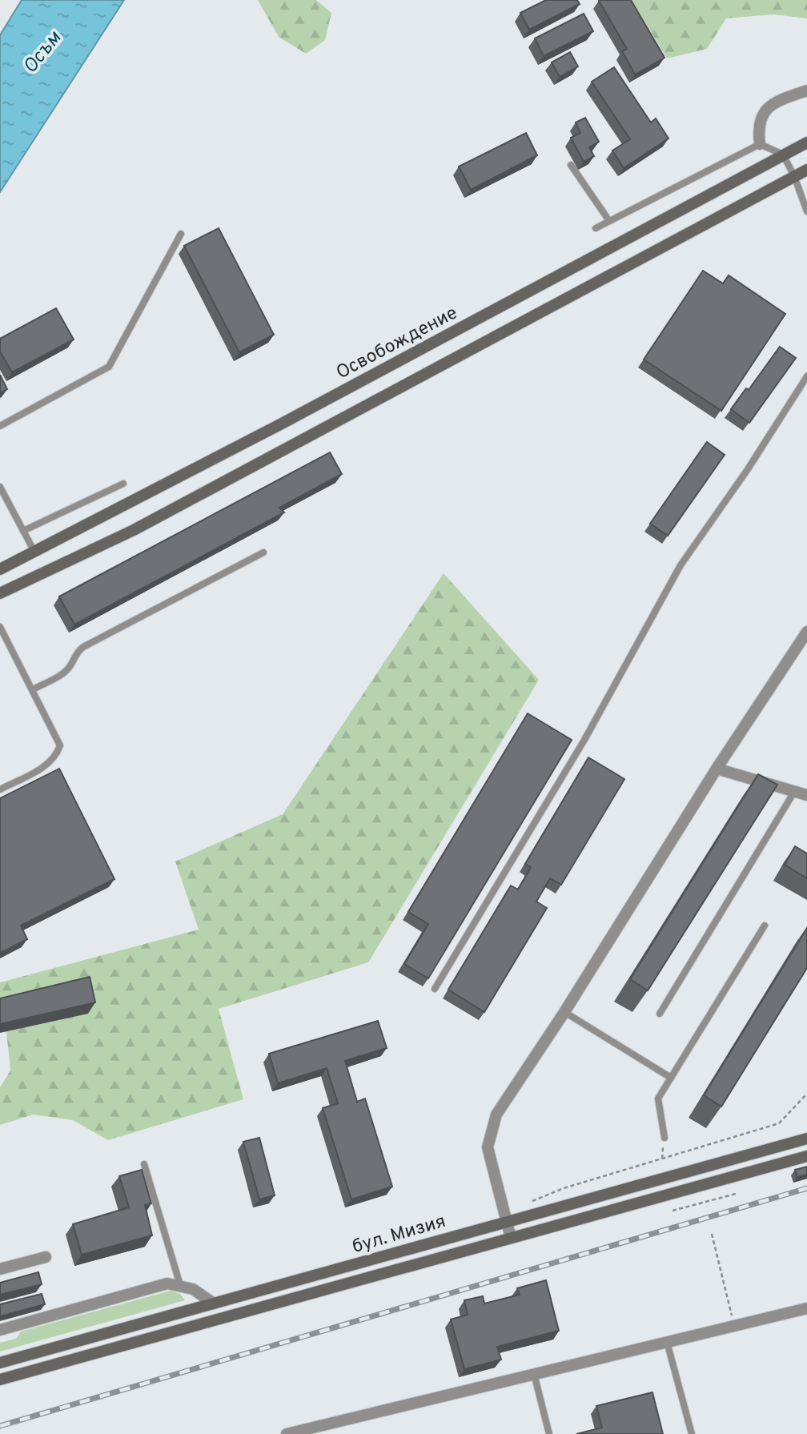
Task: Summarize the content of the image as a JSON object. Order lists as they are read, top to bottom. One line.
{"streets":{"street":["Освобождение","бул. Мизия"]},"water":["Осъм"]}
